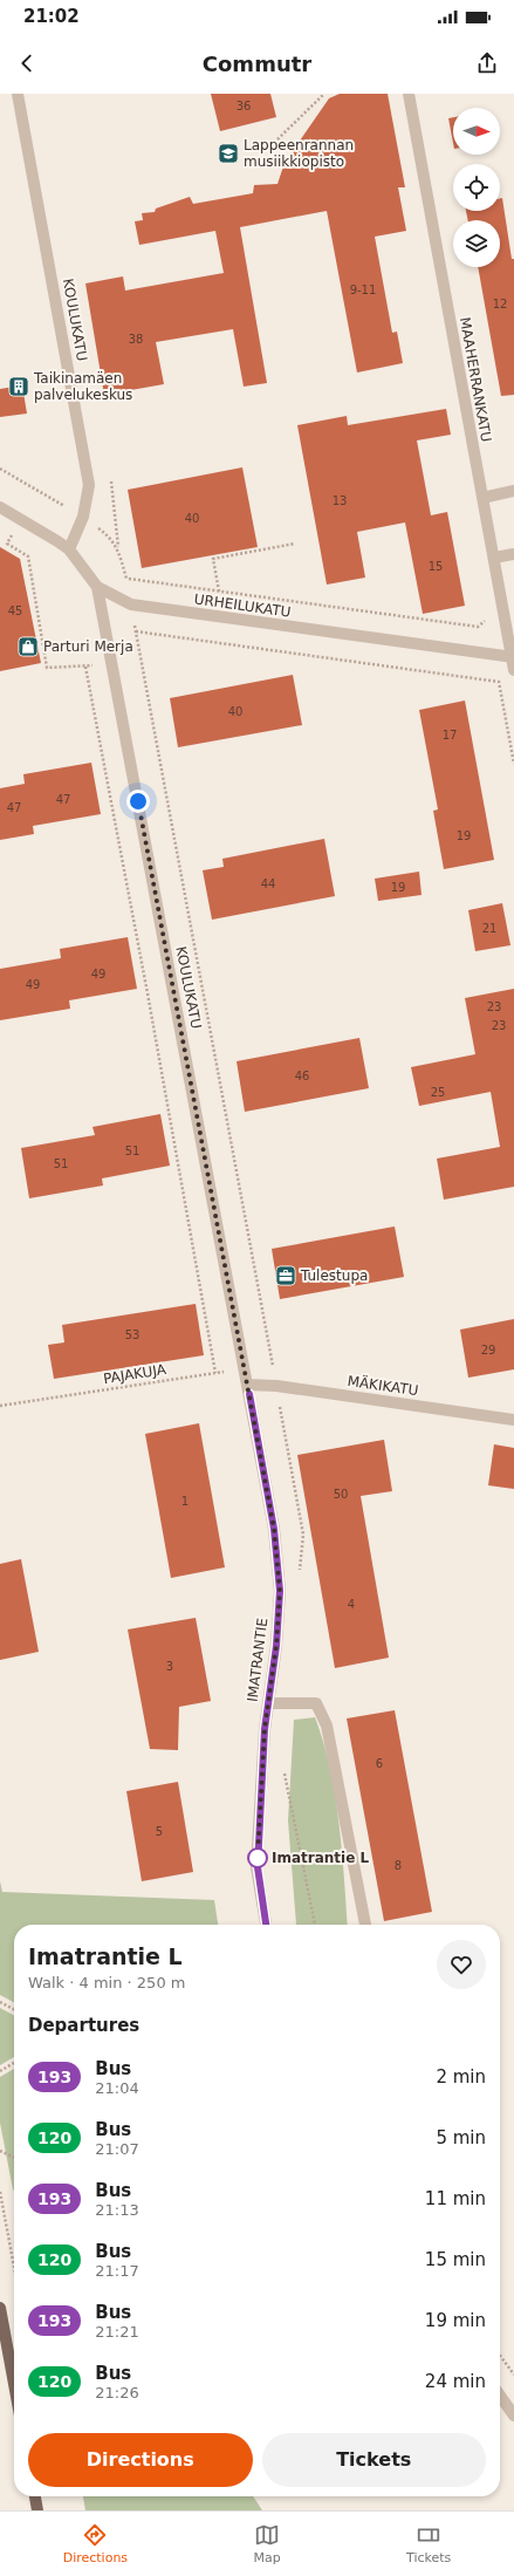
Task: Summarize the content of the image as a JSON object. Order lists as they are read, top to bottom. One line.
{"streets":{"street":["KOULUKATU","MAAHERRANKATU","URHEILUKATU","MÄKIKATU","IMATRANTIE"],"path":["PAJAKUJA"]},"crossings":[["KOULUKATU","URHEILUKATU"],["KOULUKATU","PAJAKUJA"],["KOULUKATU","MÄKIKATU"],["KOULUKATU","IMATRANTIE"],["MAAHERRANKATU","URHEILUKATU"],["MÄKIKATU","IMATRANTIE"]],"places":{"school or university":["Lappeenrannan musiikkiopisto"],"building":["Taikinamäen palvelukeskus"],"shop":["Parturi Merja"],"office":["Tulestupa"],"other":["Imatrantie L"]},"lines":["bus line 193"],"house_numbers":["36","9-11","12","38","13","40","15","45","40","17","47","47","19","44","19","21","49","49","23","23","46","25","51","51","53","29","50","1","4","3","6","5","8"],"north":"right","page":{"status":"21:02","header":"Commutr","heading":[["Imatrantie L","Walk · 4 min · 250 m"],"Departures"],"list":[{"mark":"193","name":"Bus","note":"21:04","value":"2 min"},{"mark":"120","name":"Bus","note":"21:07","value":"5 min"},{"mark":"193","name":"Bus","note":"21:13","value":"11 min"},{"mark":"120","name":"Bus","note":"21:17","value":"15 min"},{"mark":"193","name":"Bus","note":"21:21","value":"19 min"},{"mark":"120","name":"Bus","note":"21:26","value":"24 min"}],"buttons":["Directions","Tickets"],"tabs":["Directions","Map","Tickets"]}}
